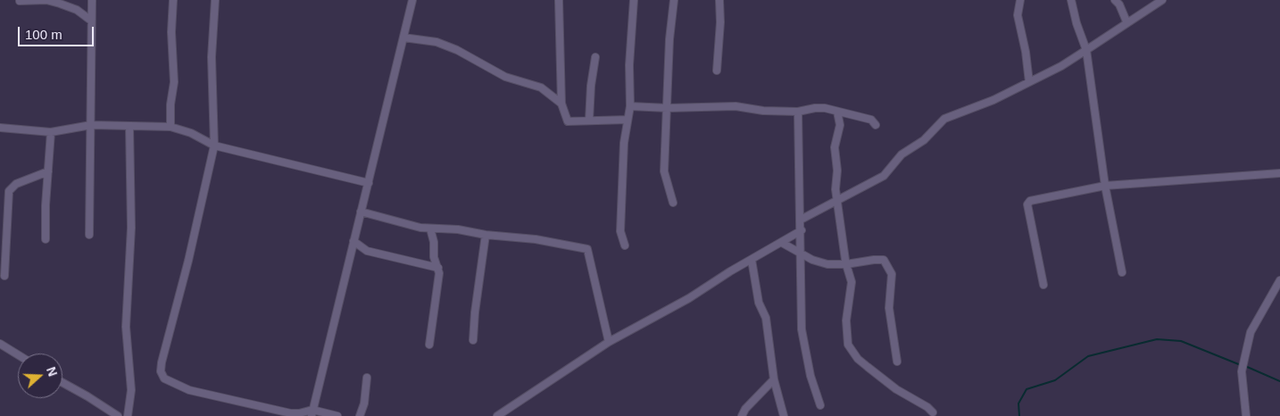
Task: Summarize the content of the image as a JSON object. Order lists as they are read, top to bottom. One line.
{"scale_bar":"100 m","north":"right"}
